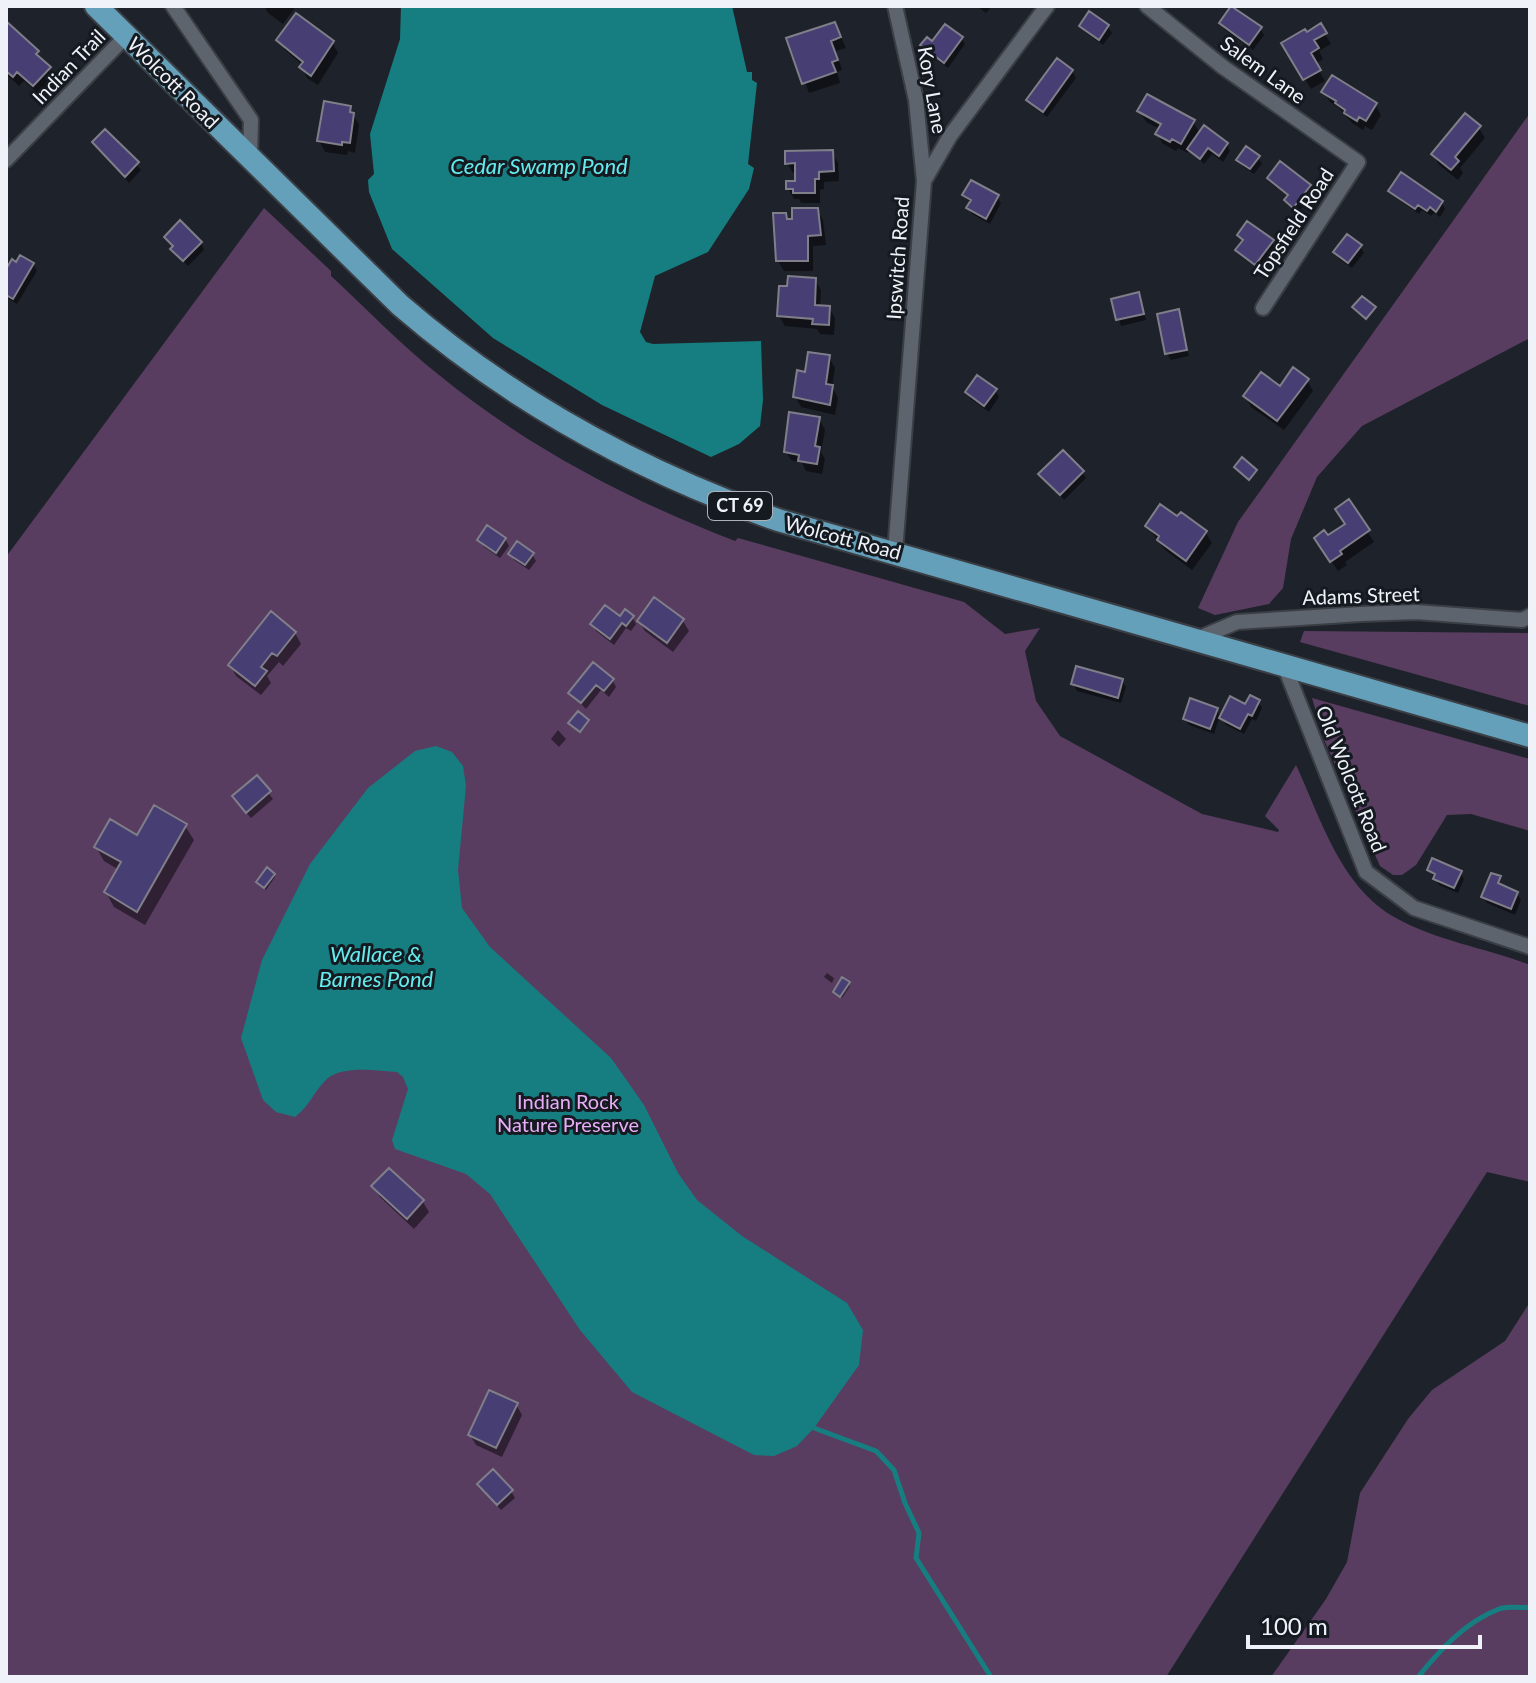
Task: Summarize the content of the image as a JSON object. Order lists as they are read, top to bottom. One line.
{"streets":{"main road":["Wolcott Road","CT 69"],"street":["Indian Trail","Salem Lane","Kory Lane","Topsfield Road","Ipswitch Road","Adams Street","Old Wolcott Road"]},"crossings":[["Indian Trail","Wolcott Road"],["Salem Lane","Topsfield Road"],["Wolcott Road","Ipswitch Road"],["Wolcott Road","Adams Street"],["Wolcott Road","Old Wolcott Road"],["Kory Lane","Ipswitch Road"]],"water":["Cedar Swamp Pond","Wallace & Barnes Pond"],"parks":["Indian Rock Nature Preserve"],"scale_bar":"100 m"}
